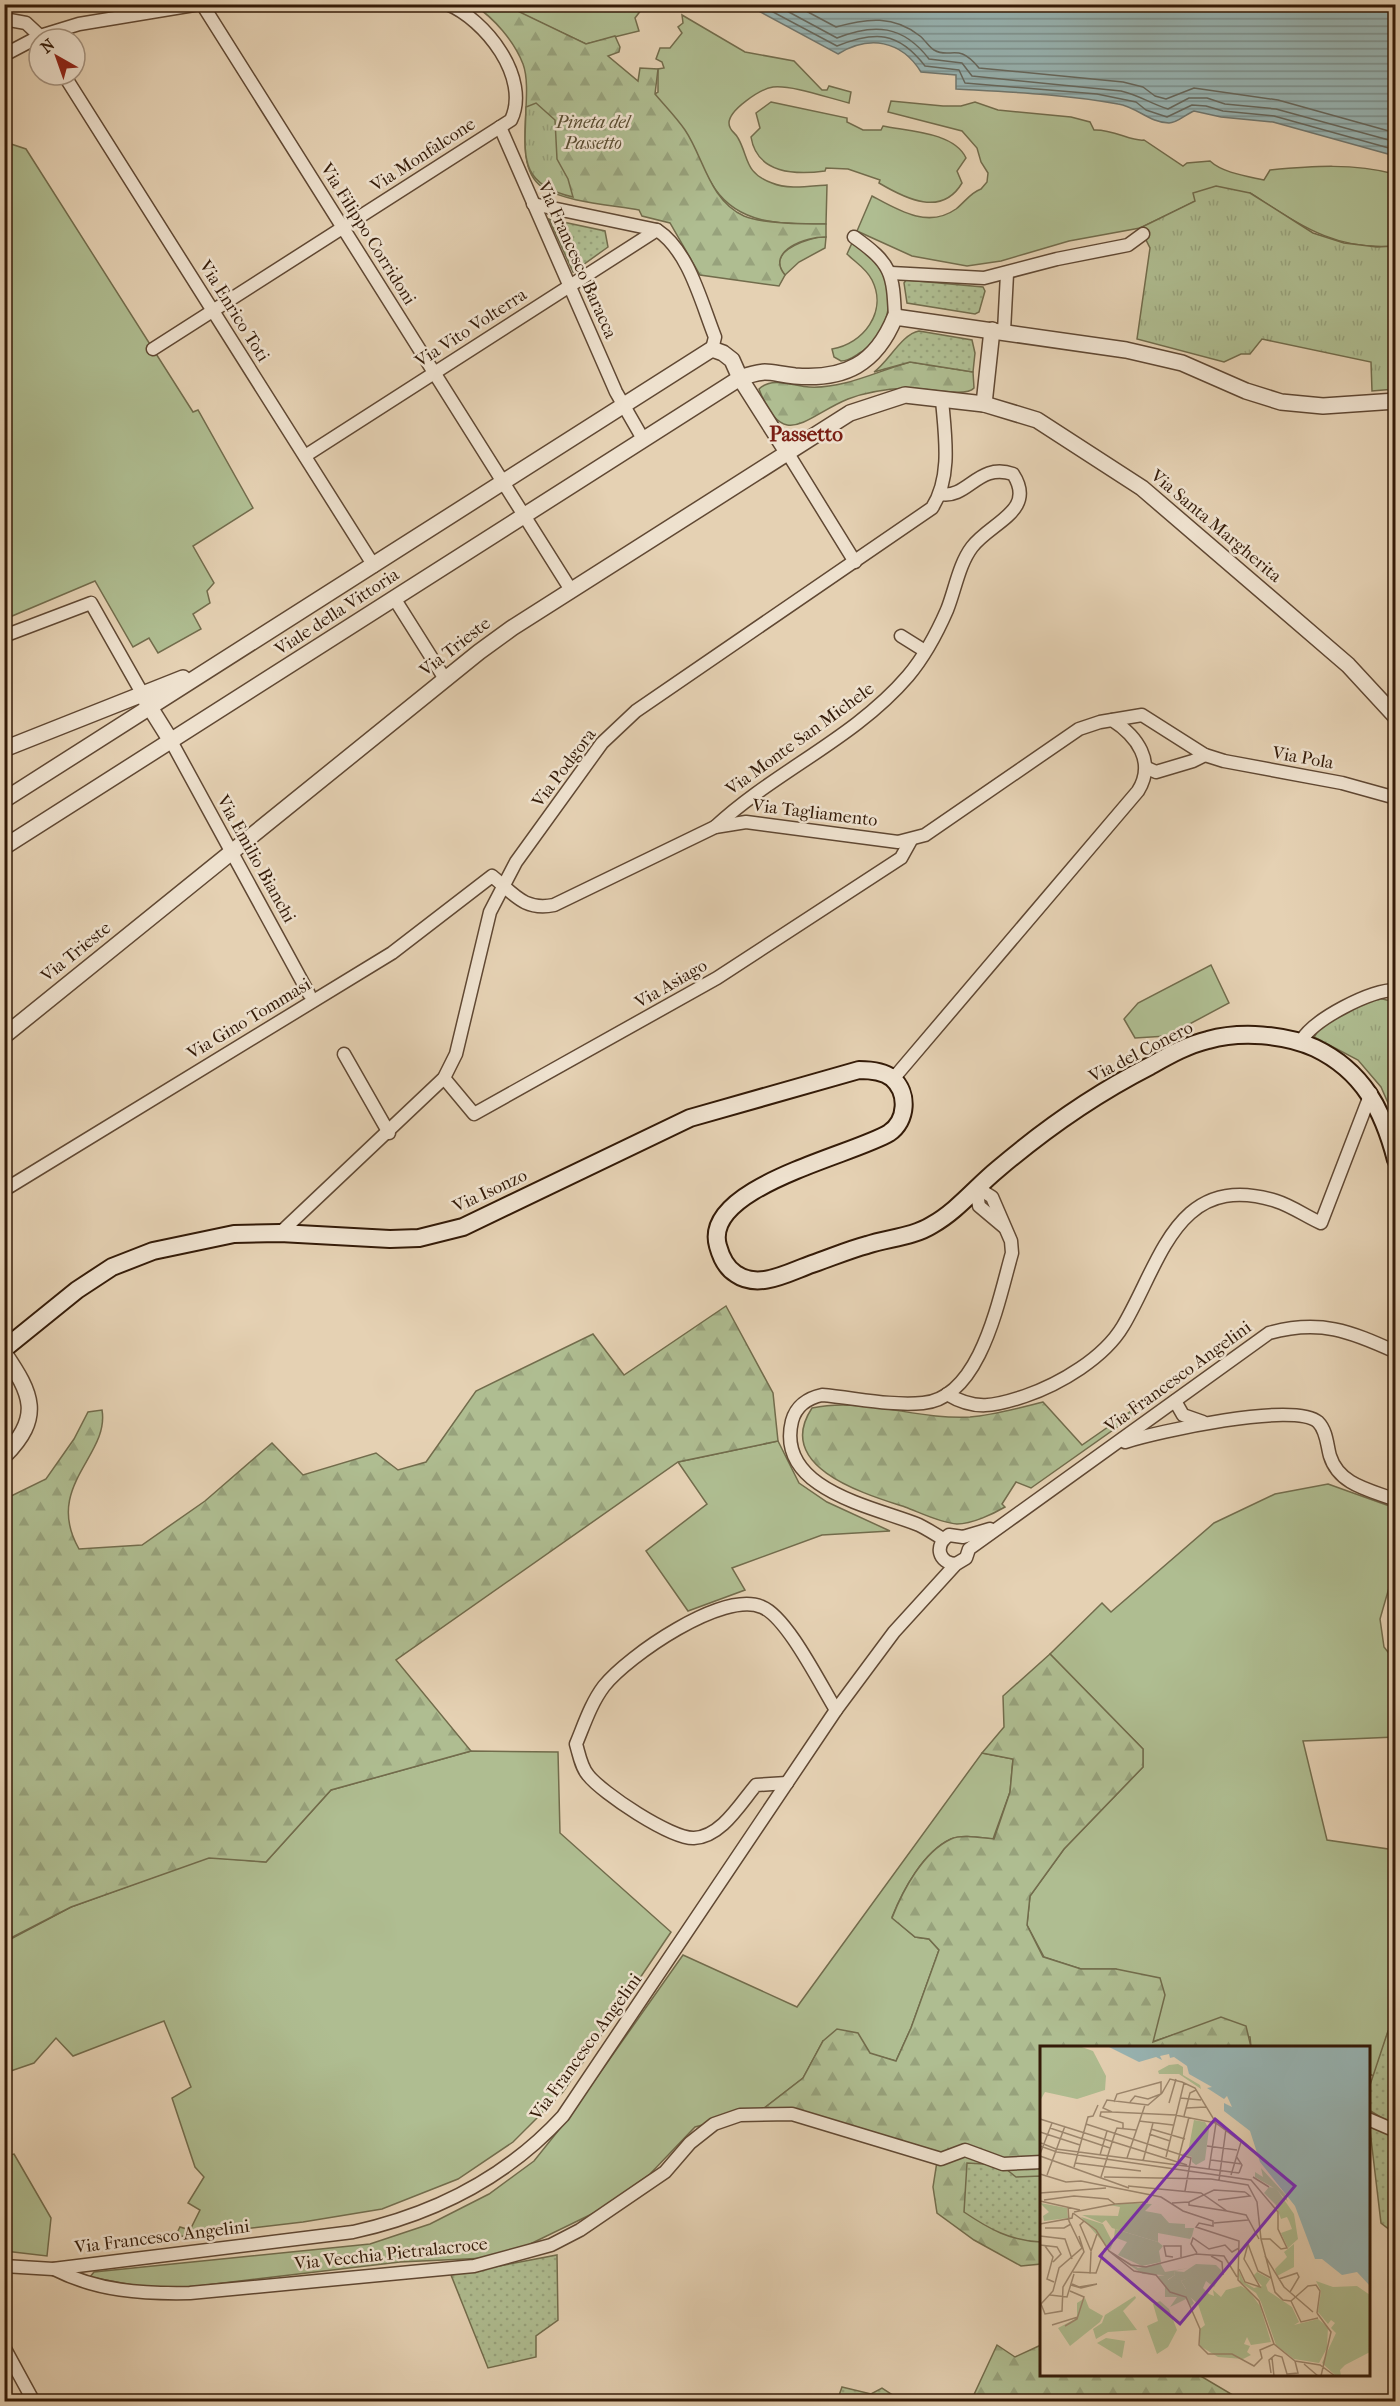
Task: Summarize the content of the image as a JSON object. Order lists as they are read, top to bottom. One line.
{"streets":{"main road":["Via del Conero","Via Isonzo"],"street":["Via Monfalcone","Via Filippo Corridoni","Via Francesco Baracca","Via Enrico Toti","Via Vito Volterra","Via Santa Margherita","Viale della Vittoria","Via Trieste","Via Monte San Michele","Via Pola","Via Podgora","Via Tagliamento","Via Emilio Bianchi","Via Asiago","Via Gino Tommasi","Via Francesco Angelini","Via Vecchia Pietralacroce"]},"crossings":[["Via Monfalcone","Via Filippo Corridoni"],["Via Monfalcone","Via Francesco Baracca"],["Via Monfalcone","Via Enrico Toti"],["Via Filippo Corridoni","Via Vito Volterra"],["Via Filippo Corridoni","Viale della Vittoria"],["Via Francesco Baracca","Via Vito Volterra"],["Via Francesco Baracca","Viale della Vittoria"],["Via Enrico Toti","Via Vito Volterra"],["Via Enrico Toti","Viale della Vittoria"],["Via Santa Margherita","Via Trieste"],["Viale della Vittoria","Via Emilio Bianchi"],["Via Trieste","Via Emilio Bianchi"],["Via Monte San Michele","Via Podgora"],["Via Monte San Michele","Via Tagliamento"],["Via Pola","Via Tagliamento"],["Via Podgora","Via Tagliamento"],["Via Podgora","Via Asiago"],["Via Podgora","Via Gino Tommasi"],["Via Podgora","Via Isonzo"],["Via Tagliamento","Via Asiago"],["Via Tagliamento","Via Gino Tommasi"],["Via del Conero","Via Isonzo"],["Via Francesco Angelini","Via Vecchia Pietralacroce"]],"districts":["Passetto"],"parks":["Pineta del Passetto"],"north":"top left"}
